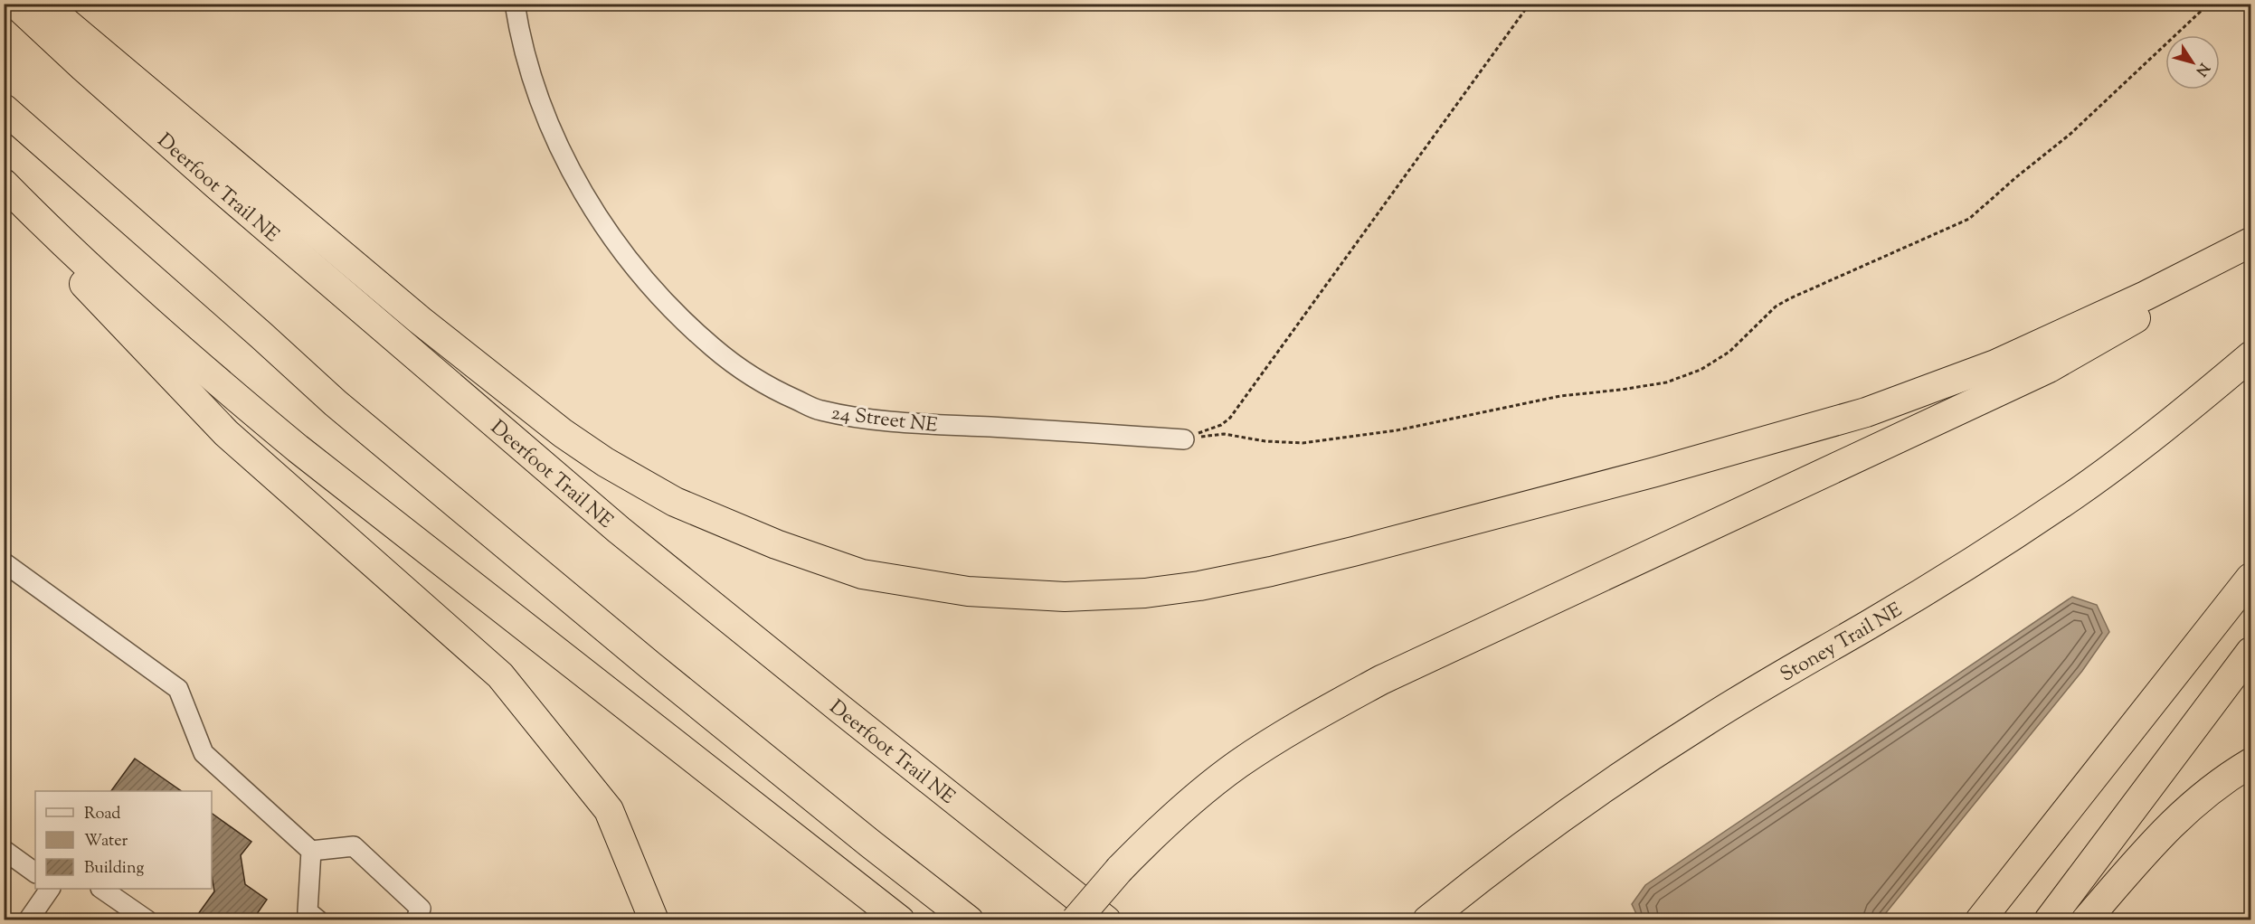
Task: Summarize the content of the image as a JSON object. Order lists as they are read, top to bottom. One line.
{"streets":{"highway":["Deerfoot Trail NE","Stoney Trail NE"],"street":["24 Street NE"]},"legend":["Road","Water","Building"],"north":"bottom right"}
